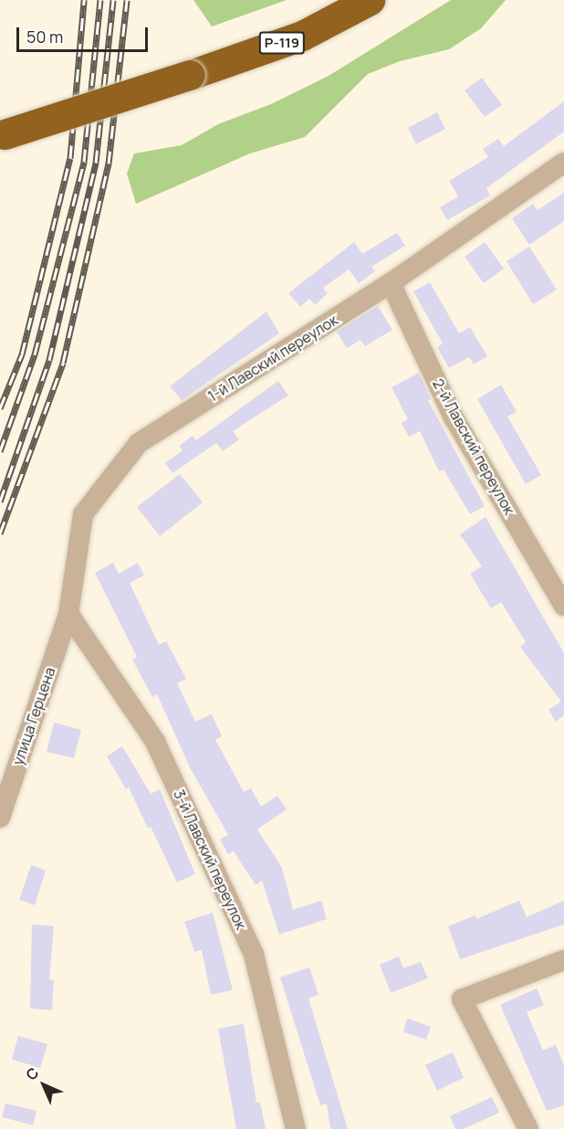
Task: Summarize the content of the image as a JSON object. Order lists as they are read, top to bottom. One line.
{"streets":{"highway":["Р-119"],"street":["1-й Лавский переулок","2-й Лавский переулок","улица Герцена","3-й Лавский переулок"]},"crossings":[["1-й Лавский переулок","2-й Лавский переулок"],["1-й Лавский переулок","улица Герцена"],["1-й Лавский переулок","3-й Лавский переулок"],["улица Герцена","3-й Лавский переулок"]],"scale_bar":"50 m","north":"top left"}
